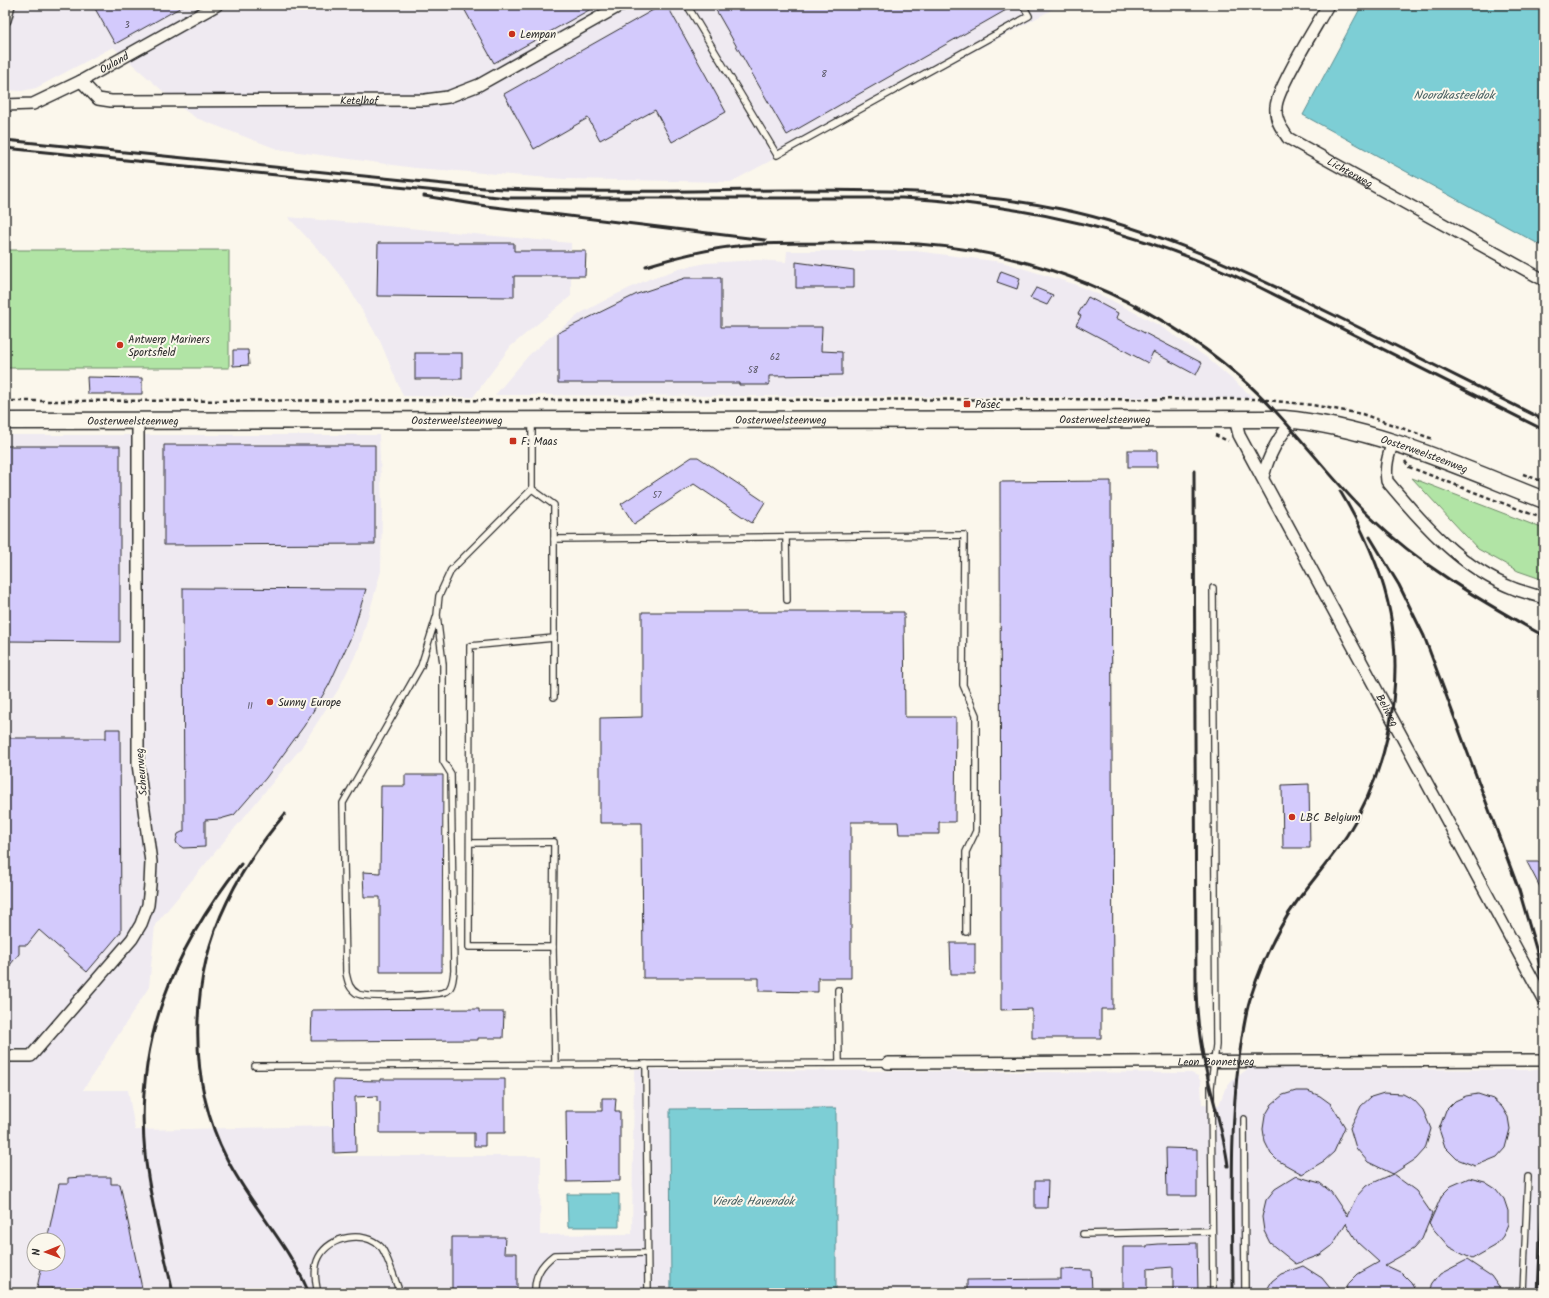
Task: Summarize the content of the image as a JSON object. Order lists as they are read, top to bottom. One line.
{"streets":{"main road":["Oosterweelsteenweg"],"street":["Ouland","Ketelhof","Lichterweg","Beliweg","Scheurweg","Leon Bonnetweg"]},"crossings":[["Ouland","Ketelhof"],["Oosterweelsteenweg","Beliweg"],["Oosterweelsteenweg","Scheurweg"]],"water":["Noordkasteeldok","Vierde Havendok"],"places":{"other":["Lempan","Antwerp Mariners Sportsfield","Sunny Europe","LBC Belgium"],"transit":["Pasec","F. Maas"]},"house_numbers":["3","8","62","58","57","11"],"north":"left"}
